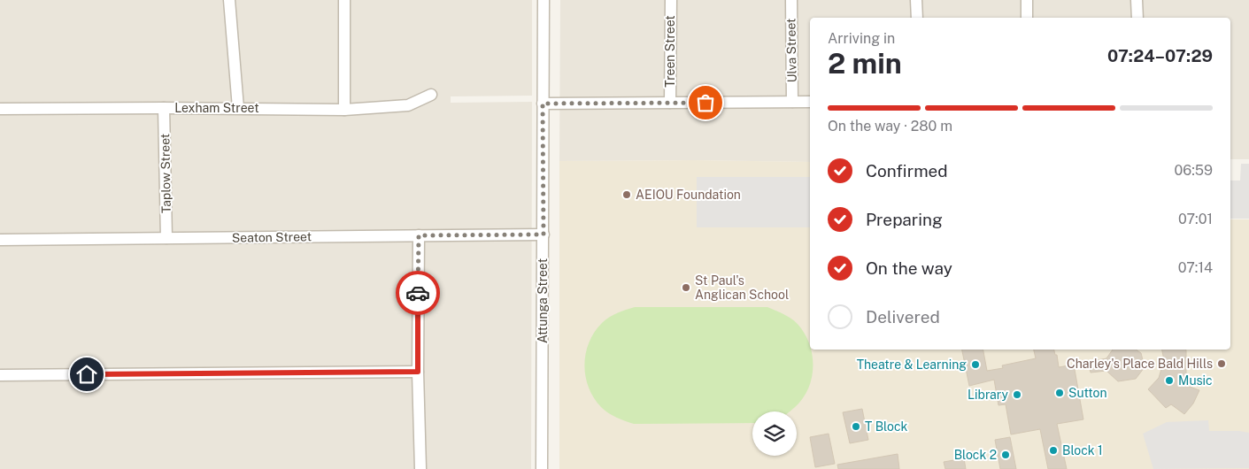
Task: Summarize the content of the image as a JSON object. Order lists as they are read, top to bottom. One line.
{"streets":{"street":["Ulva Street","Treen Street","Lexham Street","Taplow Street","Seaton Street","Attunga Street"]},"crossings":[["Lexham Street","Taplow Street"],["Taplow Street","Seaton Street"],["Seaton Street","Attunga Street"]],"places":["AEIOU Foundation","St Paul's Anglican School","Charley's Place Bald Hills","Theatre & Learning","Music","Sutton","Library","T Block","Block 1","Block 2"],"page":{"heading":["2 min","Arriving in","07:24–07:29"],"bar":"On the way · 280 m","list":[["Confirmed","06:59"],["Preparing","07:01"],["On the way","07:14"],"Delivered"]}}
